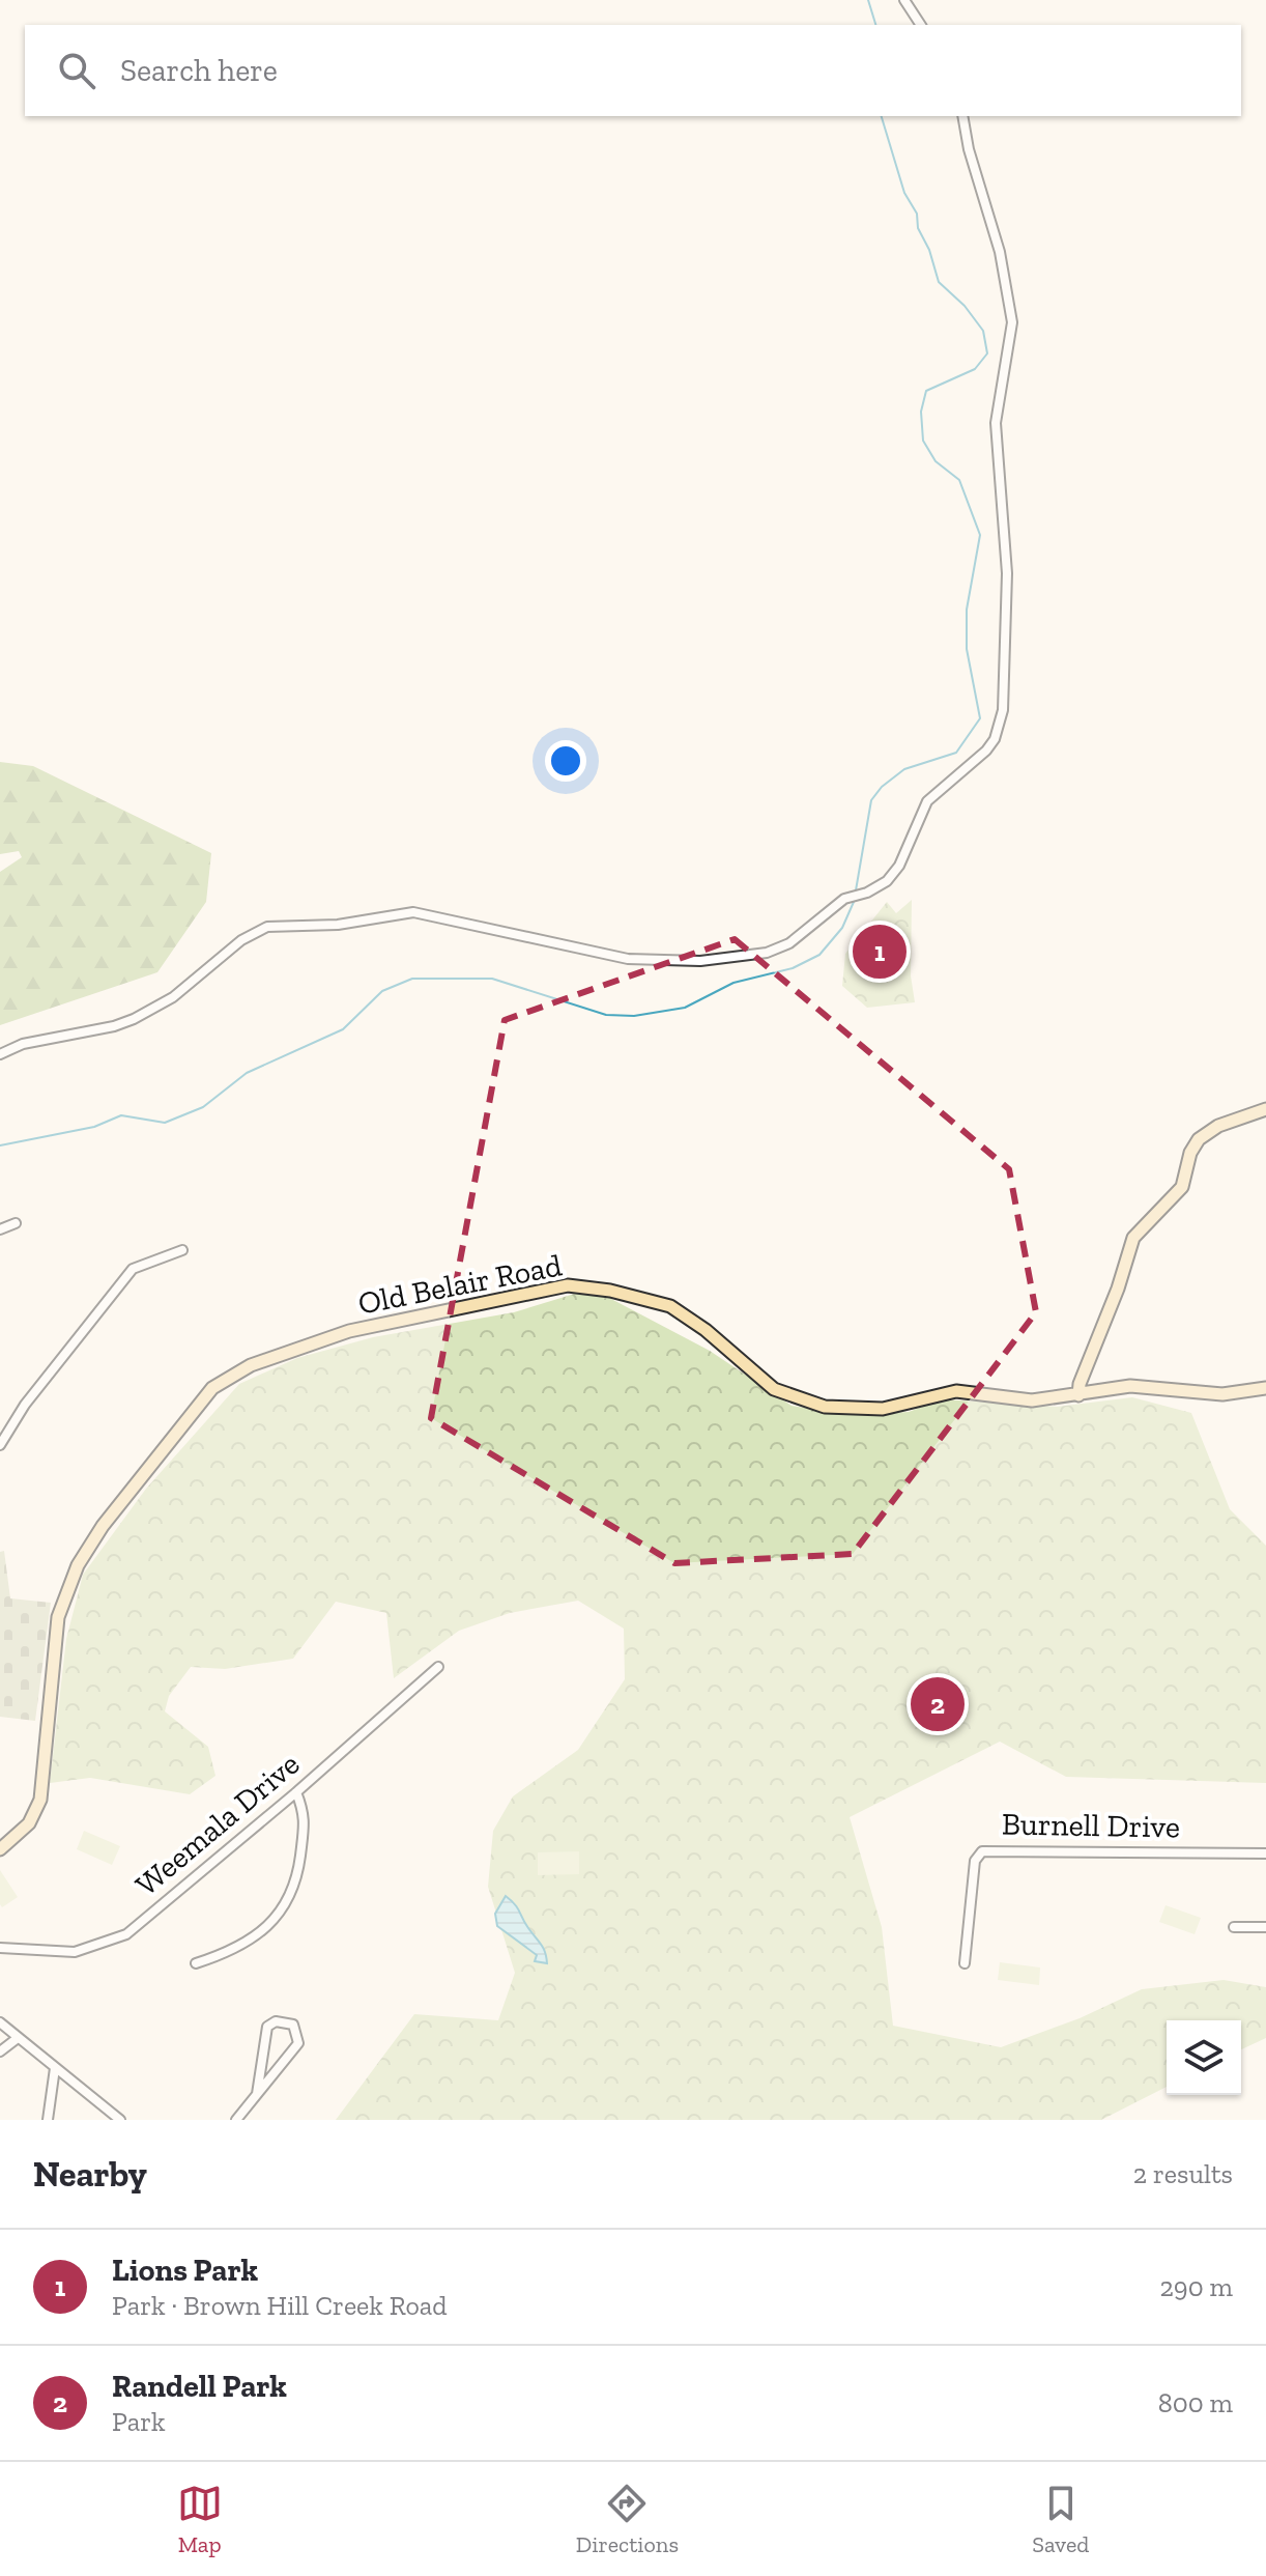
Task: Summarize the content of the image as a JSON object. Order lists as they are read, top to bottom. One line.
{"streets":{"main road":["Old Belair Road"],"street":["Weemala Drive","Burnell Drive"]},"page":{"search":"Search here","pins":["1","2"],"heading":["Nearby","2 results"],"list":[{"mark":"1","name":"Lions Park","note":"Park · Brown Hill Creek Road","value":"290 m"},{"mark":"2","name":"Randell Park","note":"Park","value":"800 m"}],"nav":["Map","Directions","Saved"]}}
